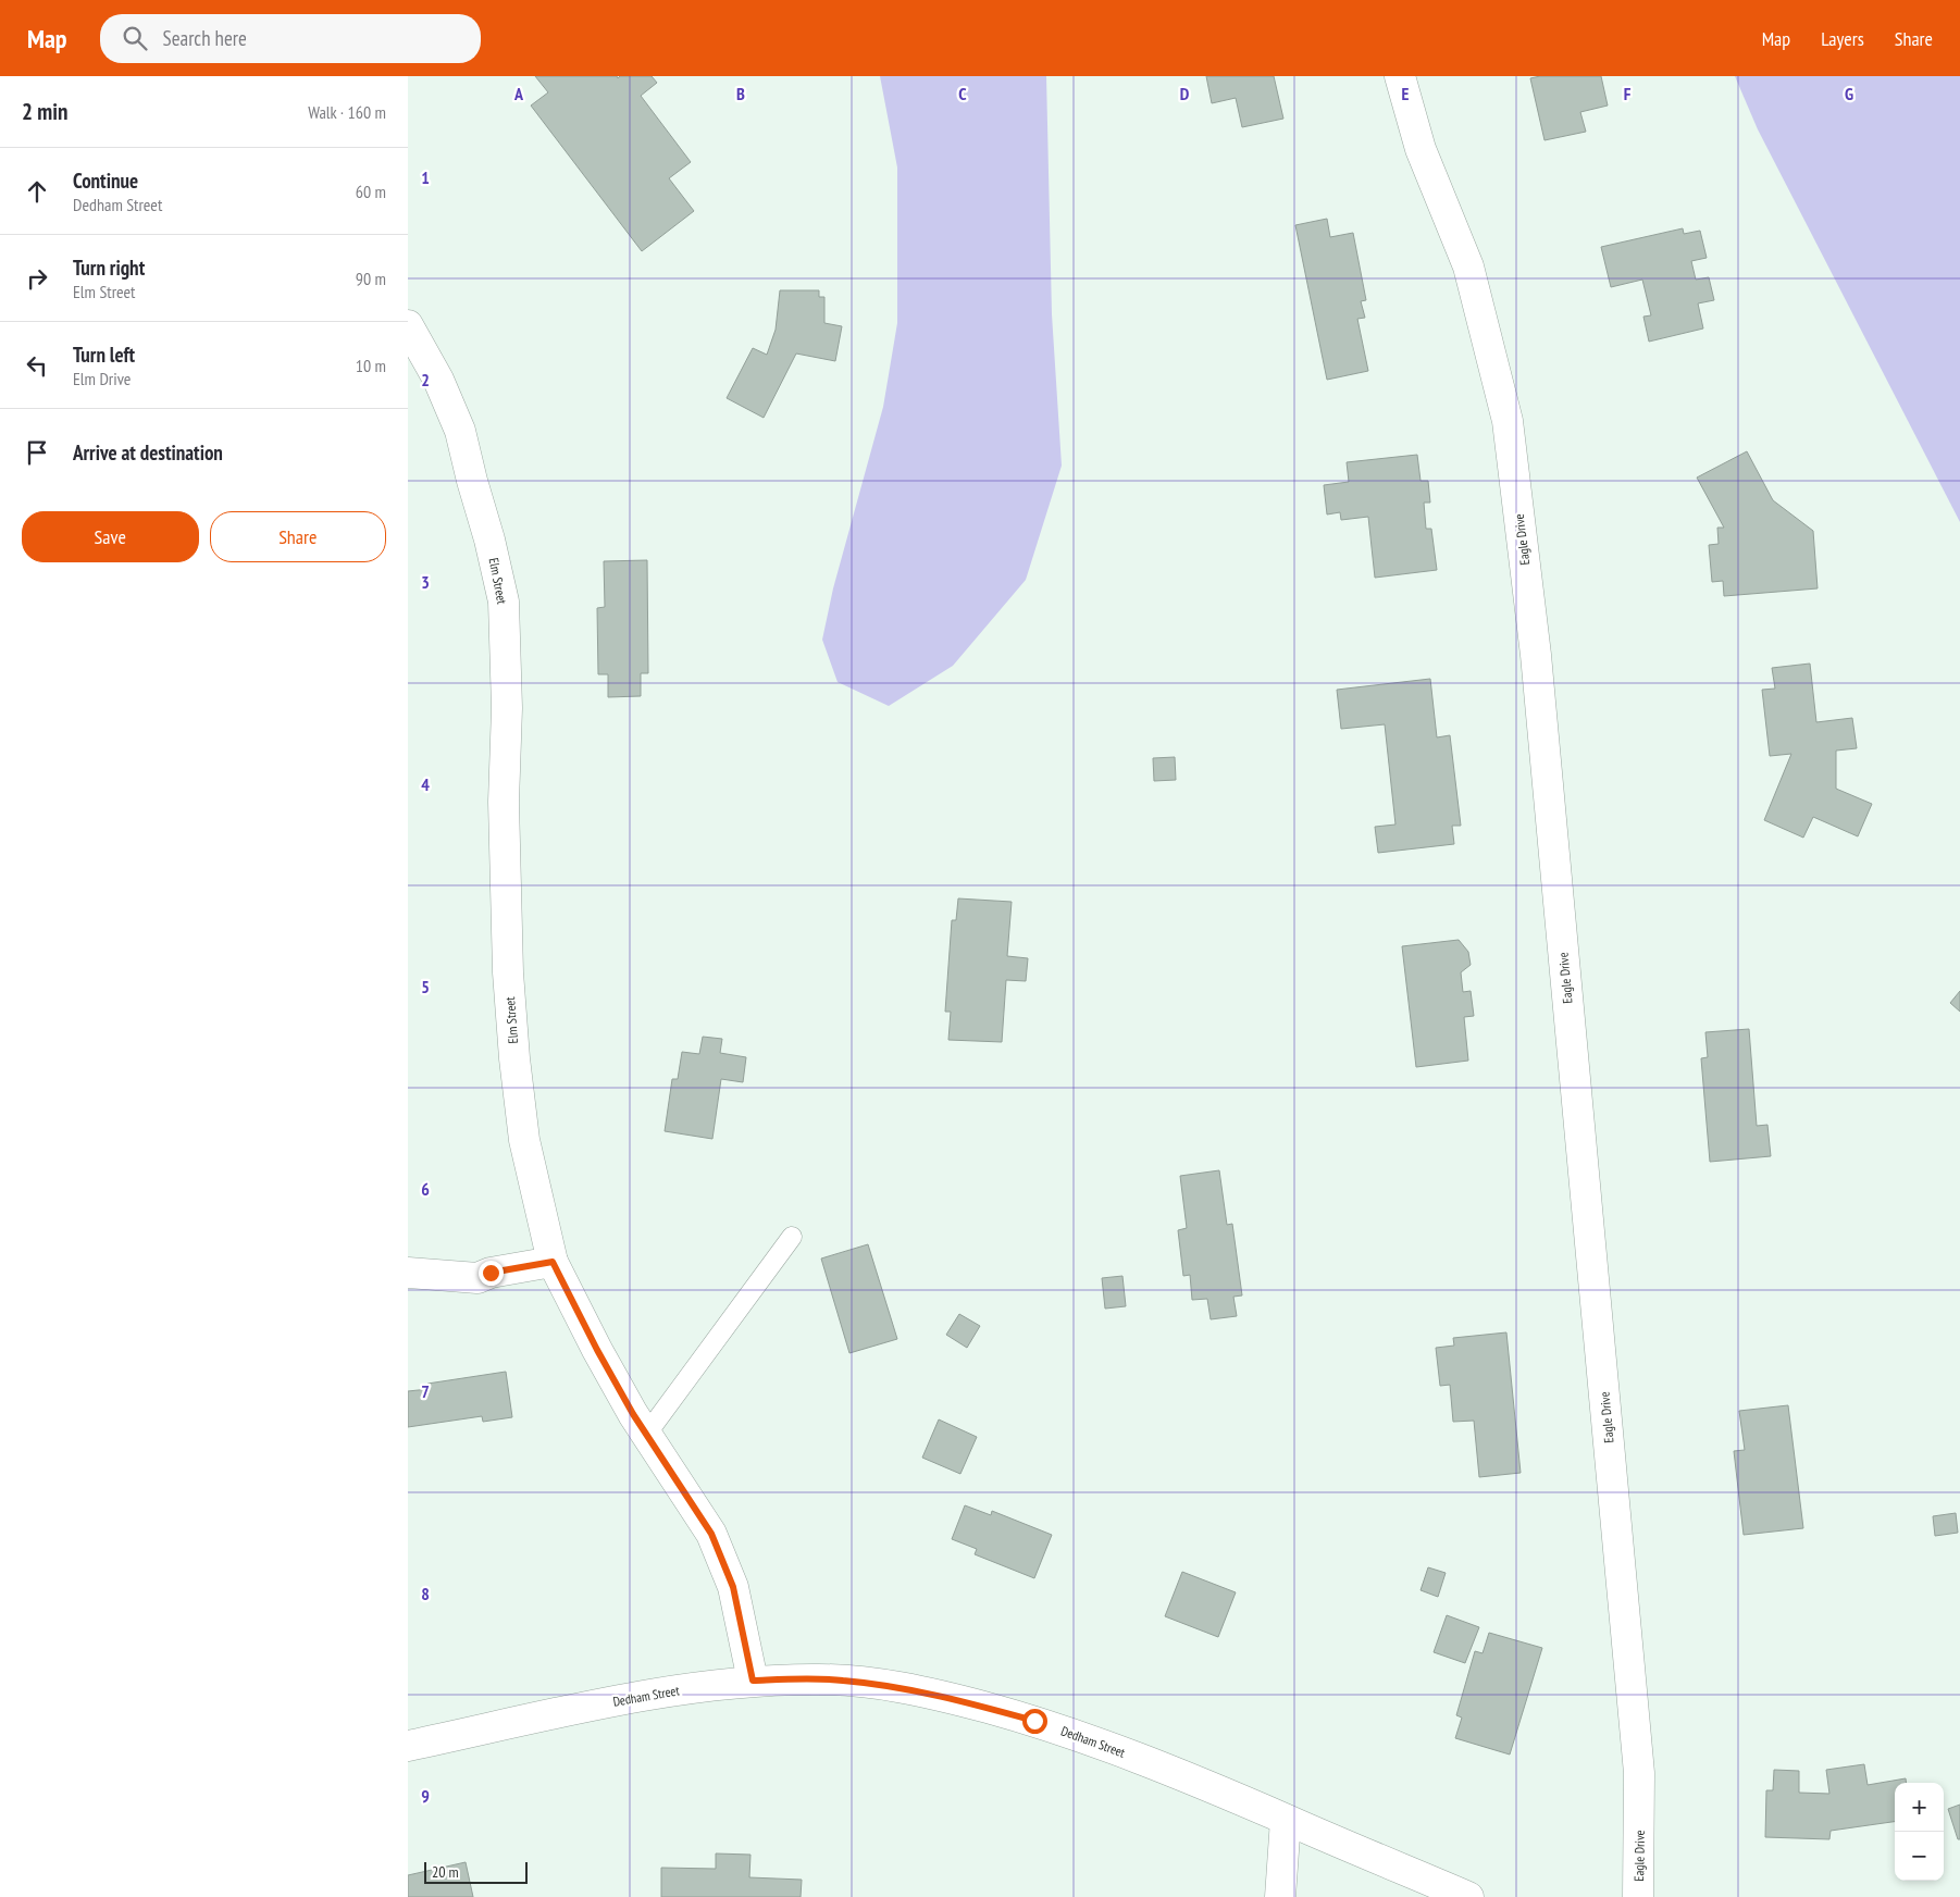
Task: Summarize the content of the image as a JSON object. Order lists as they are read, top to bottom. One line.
{"streets":{"street":["Eagle Drive","Elm Street","Dedham Street"]},"crossings":[["Elm Street","Dedham Street"]],"scale_bar":"20 m","page":{"header":"Map","search":"Search here","nav":["Map","Layers","Share"],"heading":["2 min","Walk · 160 m"],"list":[["Continue","Dedham Street","60 m"],["Turn right","Elm Street","90 m"],["Turn left","Elm Drive","10 m"],"Arrive at destination"],"buttons":["Save","Share"],"map_buttons":["+","−"],"scale":"20 m"},"grid":{"columns":["A","B","C","D","E","F","G"],"rows":["1","2","3","4","5","6","7","8","9"]}}
